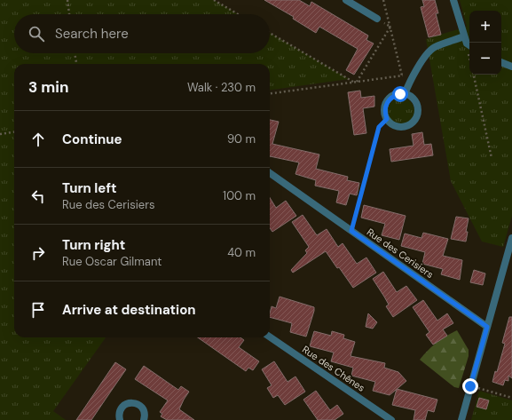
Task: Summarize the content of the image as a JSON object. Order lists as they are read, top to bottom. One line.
{"streets":{"street":["Rue des Cerisiers","Rue des Chênes"]},"page":{"map_buttons":["+","−"],"search":"Search here","heading":["3 min","Walk · 230 m"],"list":[["Continue","90 m"],["Turn left","Rue des Cerisiers","100 m"],["Turn right","Rue Oscar Gilmant","40 m"],"Arrive at destination"]}}
